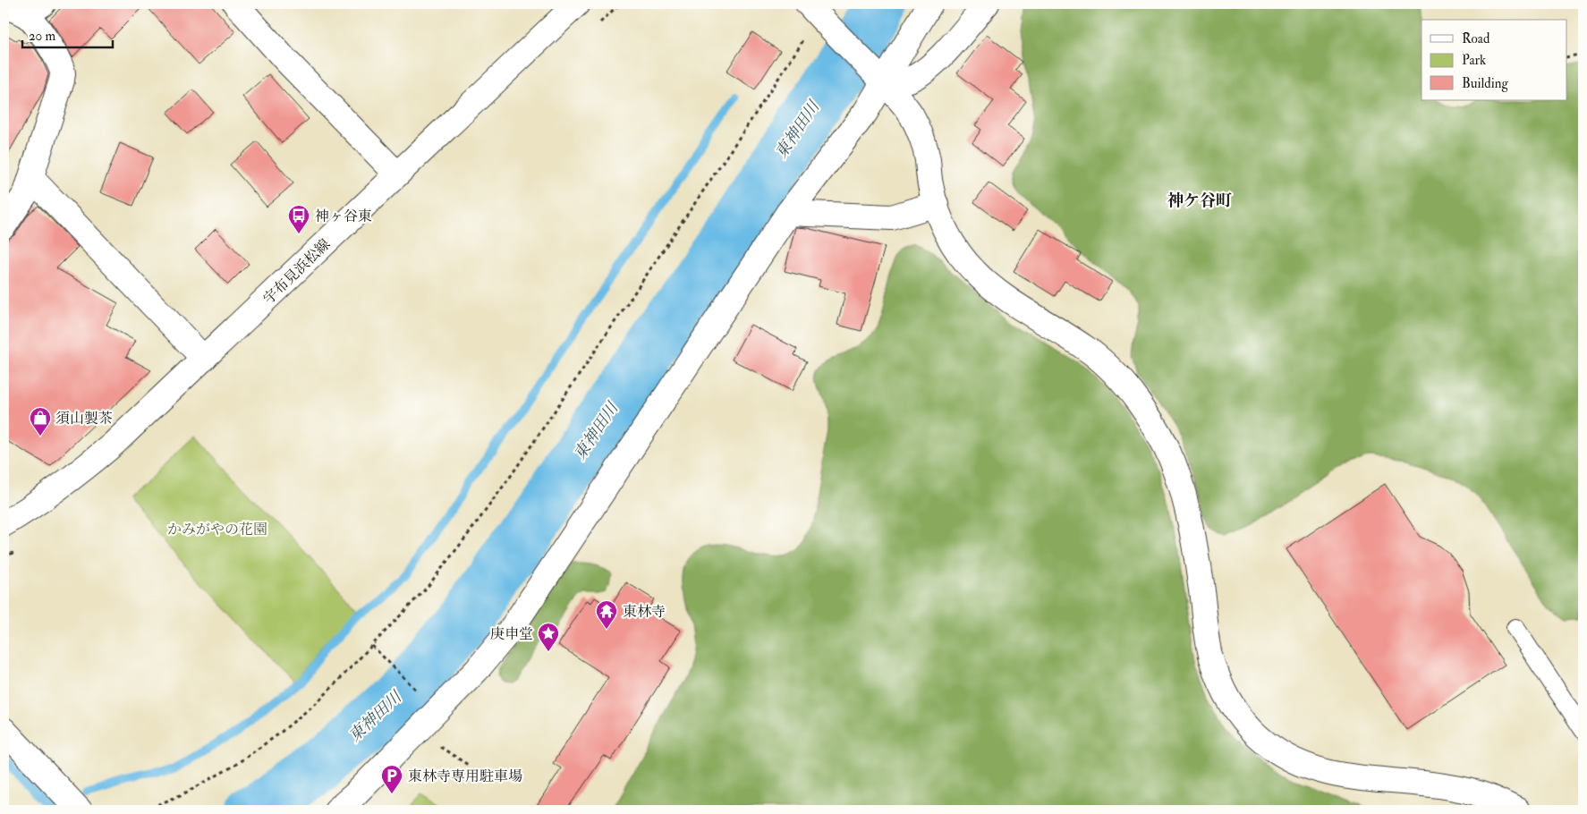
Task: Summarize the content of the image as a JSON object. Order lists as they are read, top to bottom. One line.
{"streets":{"street":["宇布見浜松線"]},"districts":["神ケ谷町"],"water":["東神田川"],"parks":["かみがやの花園"],"places":{"bus stop":["神ヶ谷東"],"shop":["須山製茶"],"temple":["東林寺"],"place":["庚申堂"],"parking":["東林寺専用駐車場"]},"legend":["Road","Park","Building"],"scale_bar":"20 m"}
